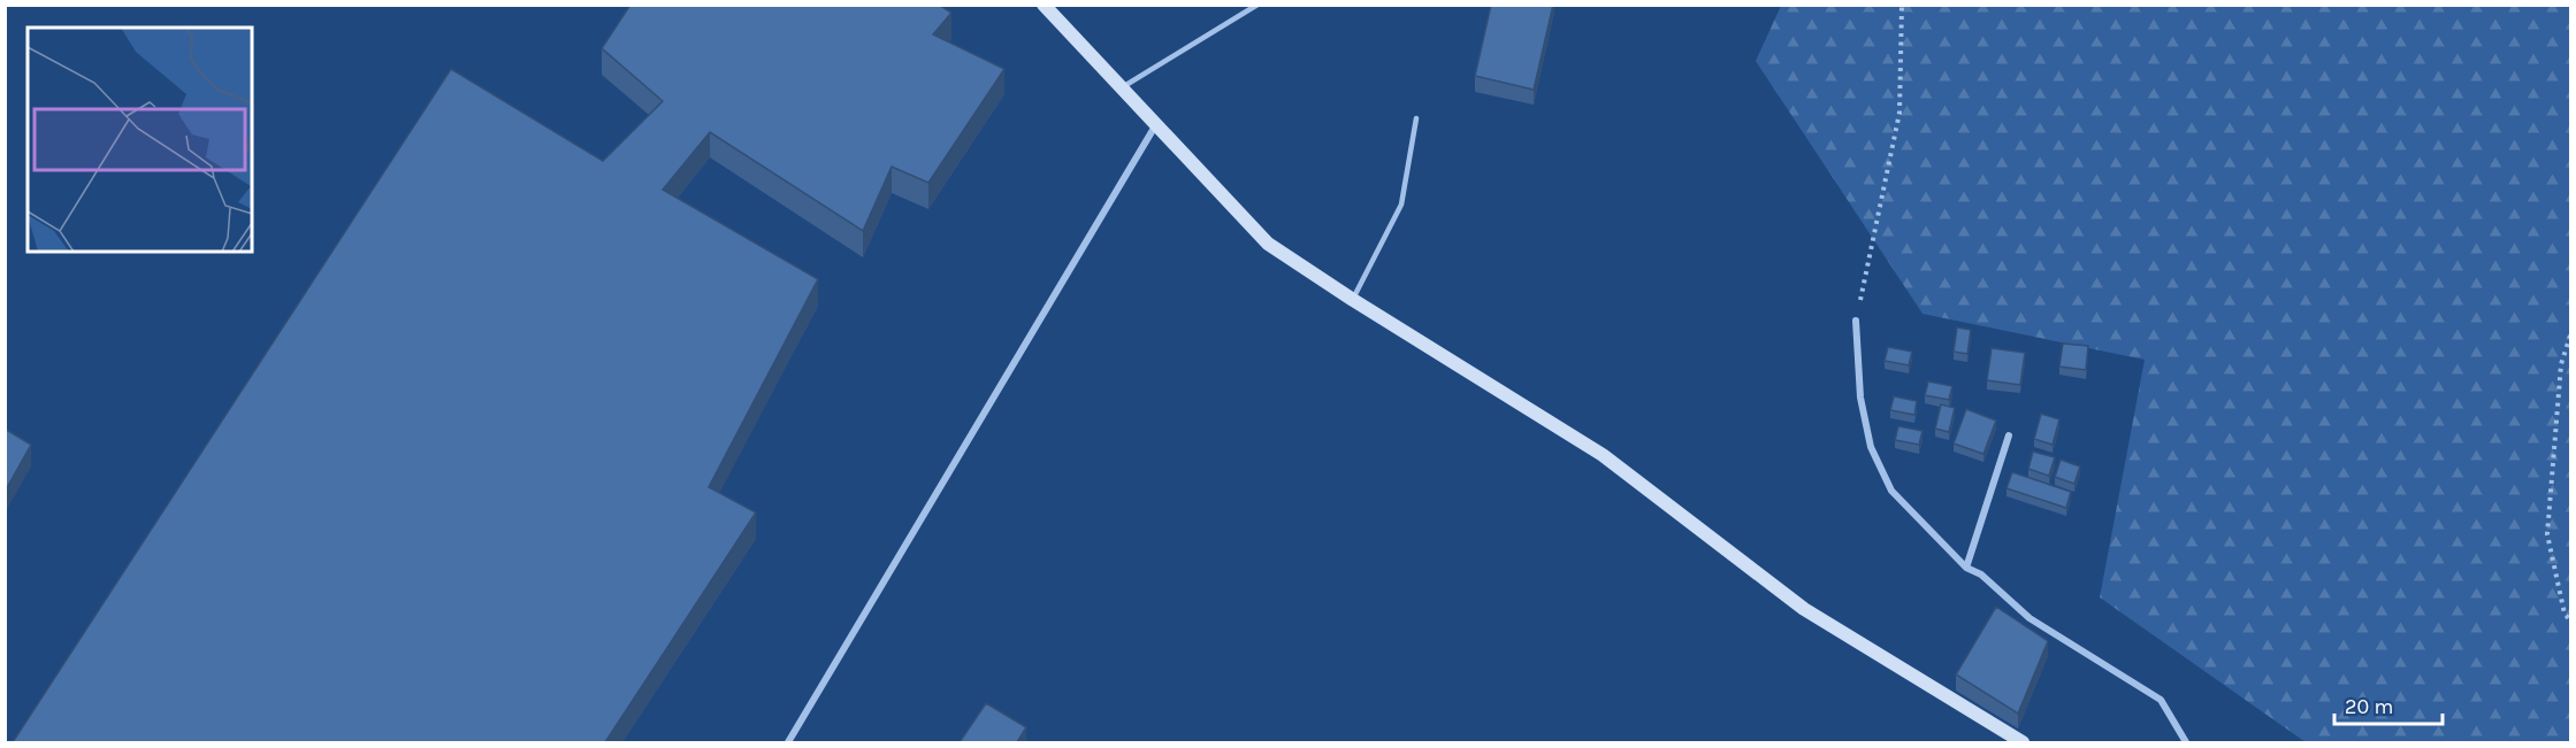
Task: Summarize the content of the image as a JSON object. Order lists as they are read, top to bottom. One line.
{"scale_bar":"20 m"}
